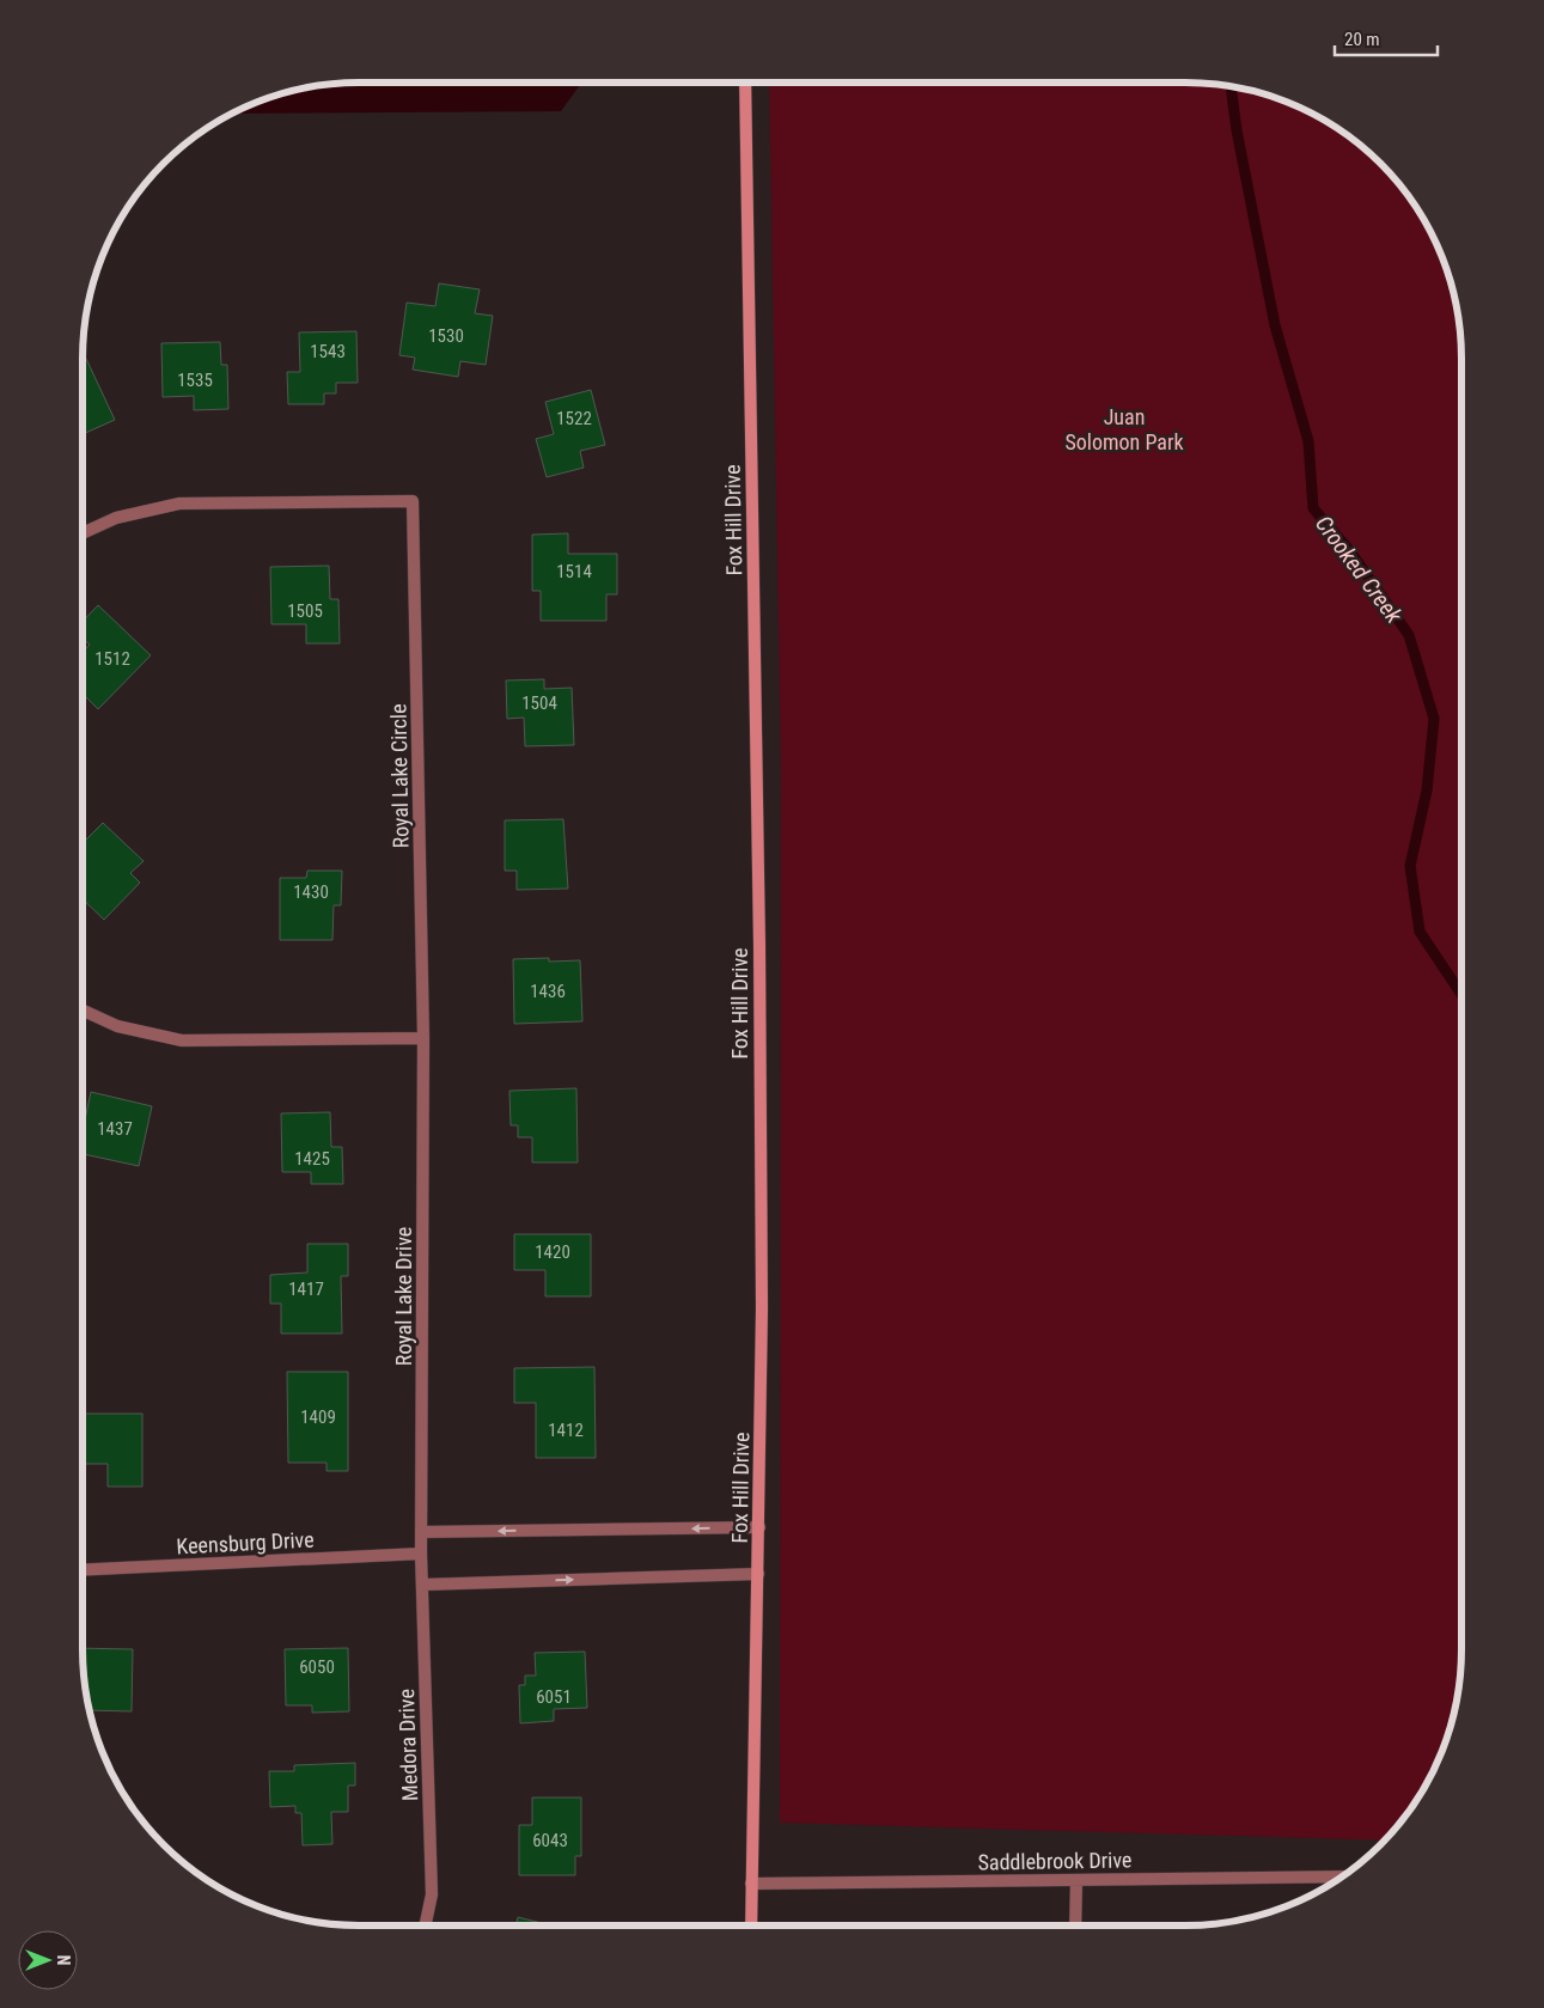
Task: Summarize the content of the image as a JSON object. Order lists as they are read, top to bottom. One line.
{"streets":{"street":["Fox Hill Drive","Royal Lake Circle","Royal Lake Drive","Keensburg Drive","Medora Drive","Saddlebrook Drive"]},"crossings":[["Fox Hill Drive","Saddlebrook Drive"],["Royal Lake Circle","Royal Lake Drive"],["Royal Lake Drive","Keensburg Drive"],["Royal Lake Drive","Medora Drive"],["Keensburg Drive","Medora Drive"]],"water":["Crooked Creek"],"parks":["Juan Solomon Park"],"house_numbers":["1530","1543","1535","1522","1514","1505","1512","1504","1430","1436","1437","1425","1420","1417","1409","1412","6050","6051","6043"],"scale_bar":"20 m","north":"right"}
